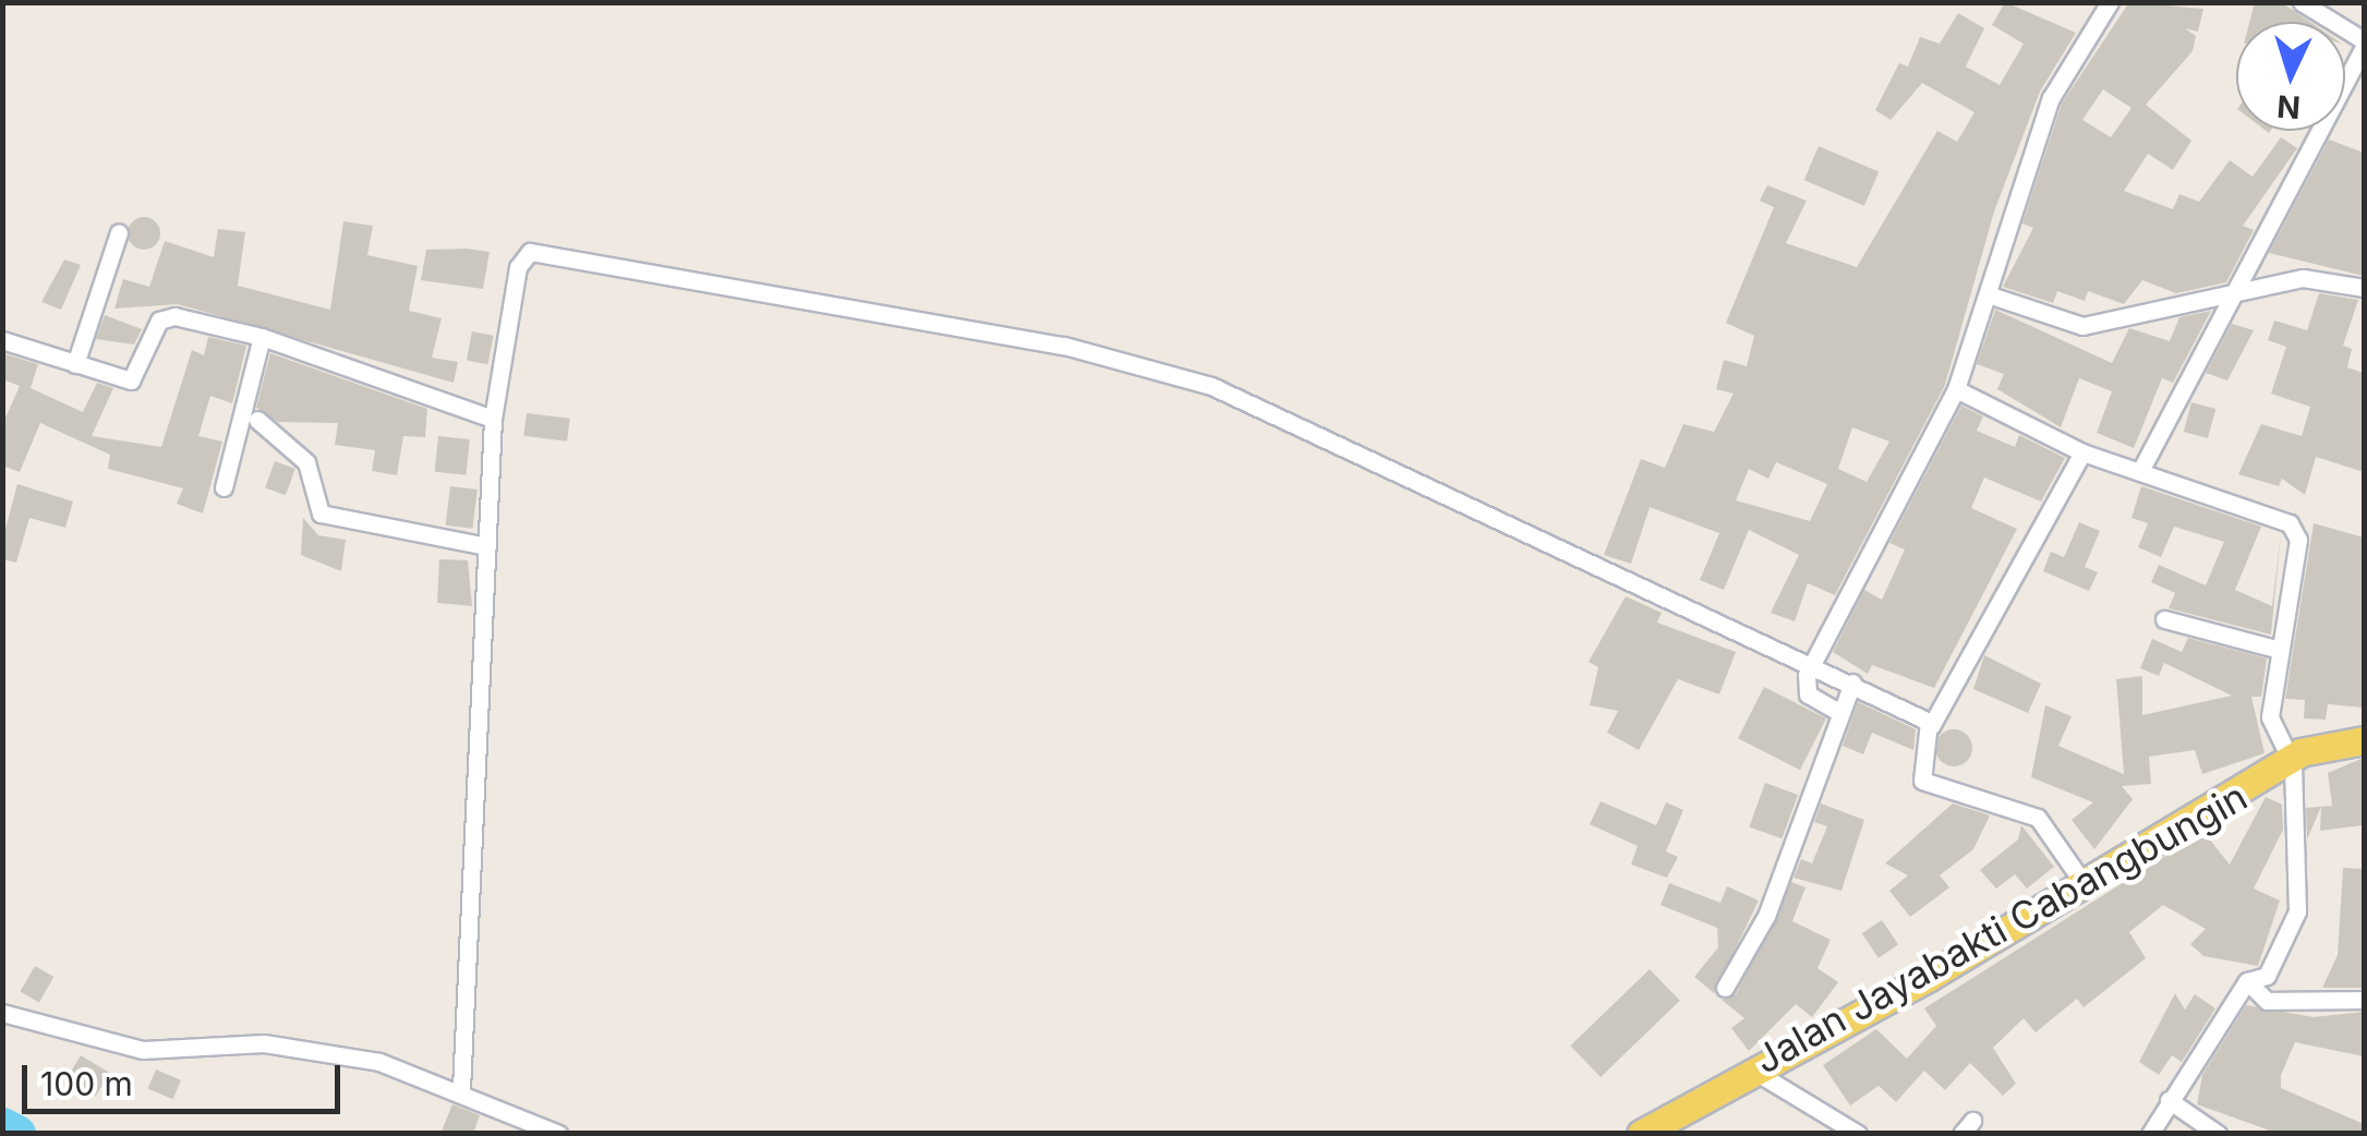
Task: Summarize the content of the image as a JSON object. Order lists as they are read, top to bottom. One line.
{"streets":{"main road":["Jalan Jayabakti Cabangbungin"]},"scale_bar":"100 m","north":"bottom"}
